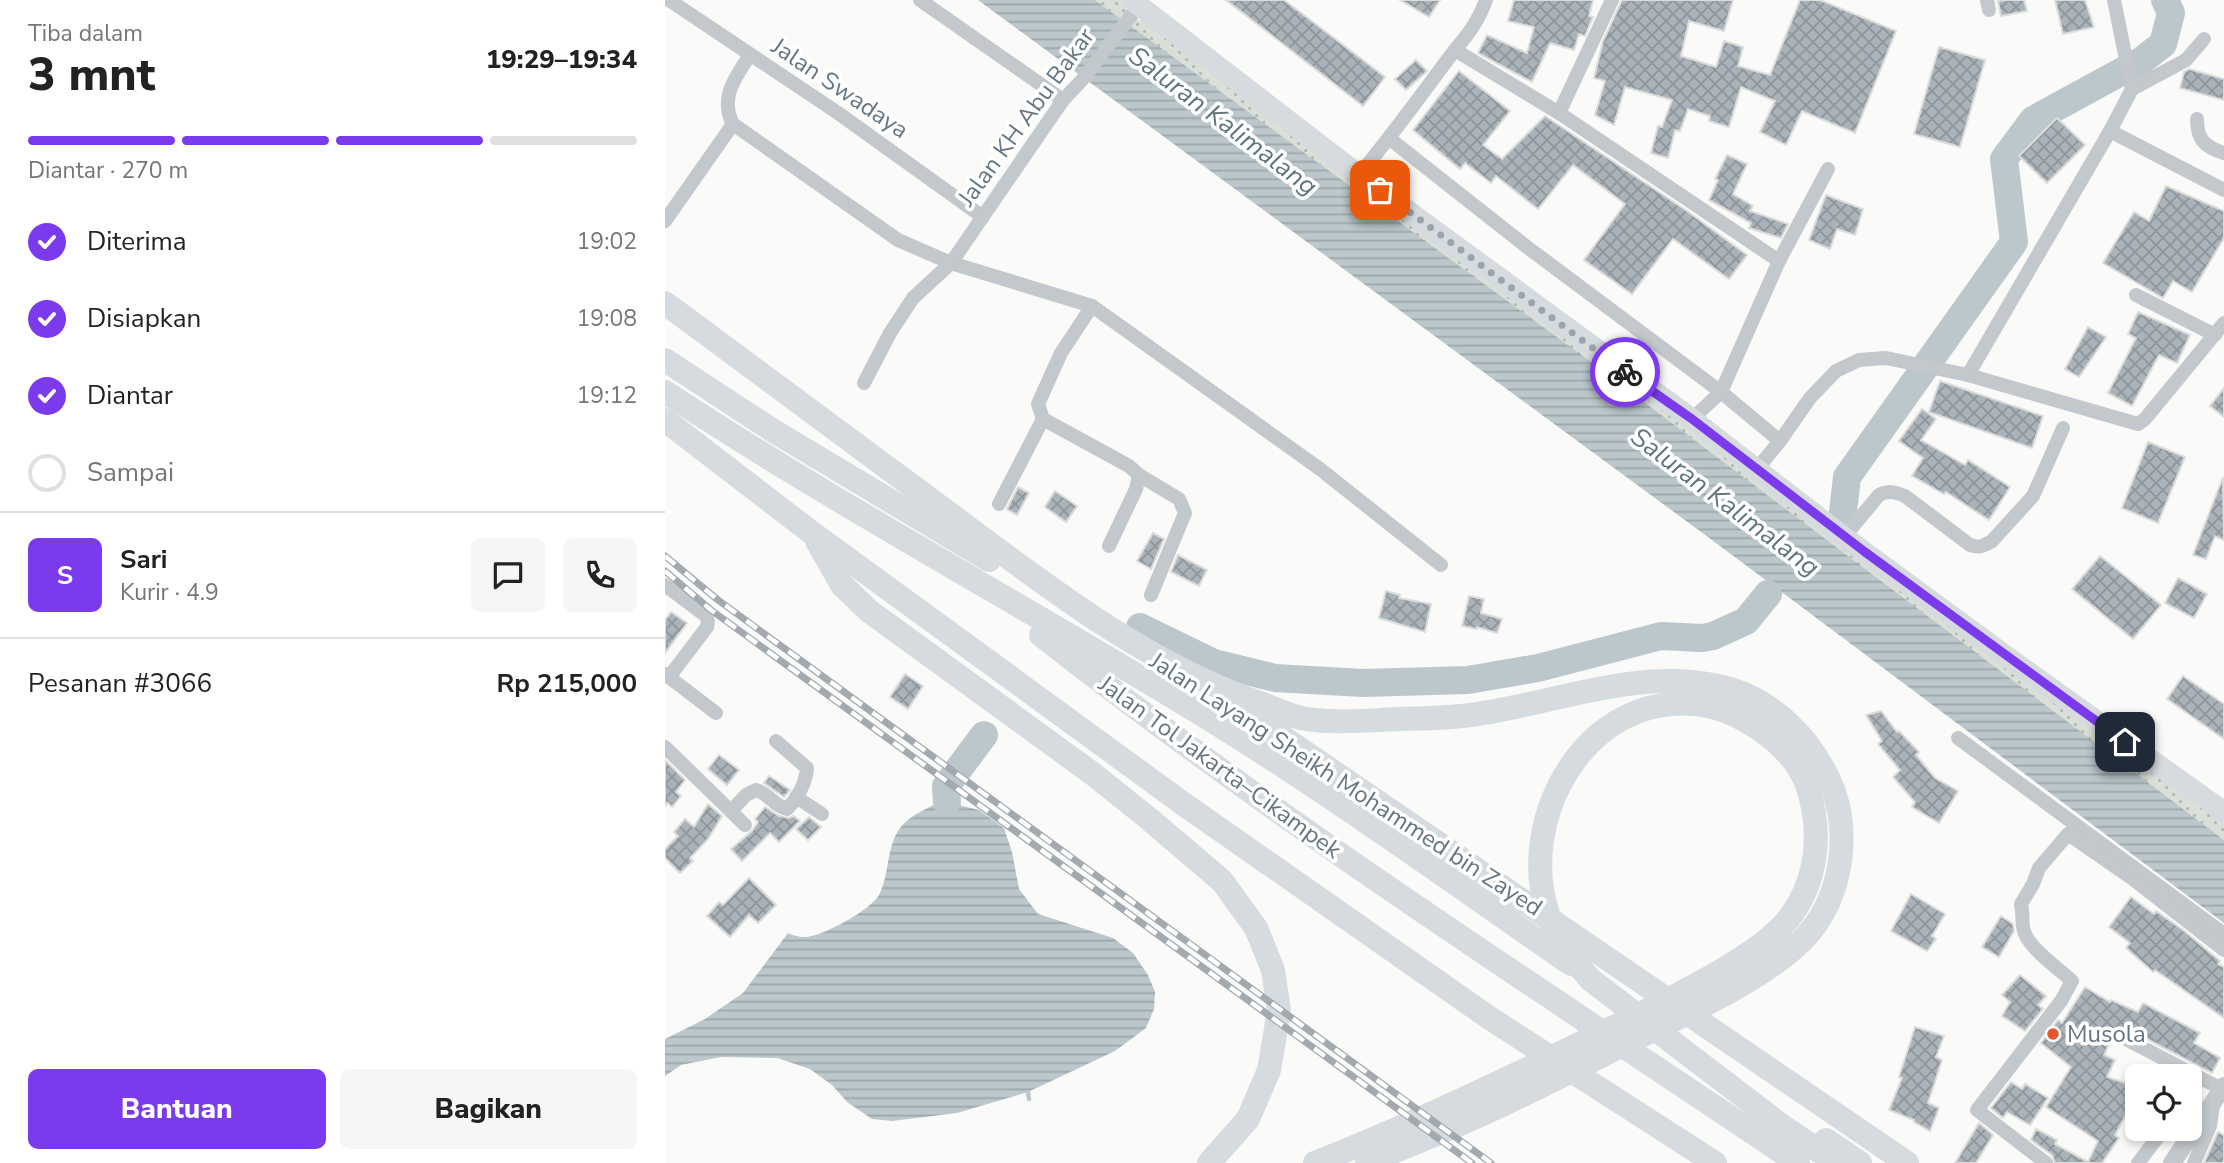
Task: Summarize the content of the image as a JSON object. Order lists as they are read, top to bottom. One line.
{"streets":{"highway":["Jalan Tol Jakarta–Cikampek","Jalan Layang Sheikh Mohammed bin Zayed"],"street":["Jalan Swadaya","Jalan KH Abu Bakar"]},"crossings":[["Jalan Swadaya","Jalan KH Abu Bakar"]],"water":["Saluran Kalimalang"],"places":["Musola"],"page":{"heading":["3 mnt","Tiba dalam","19:29–19:34"],"panel":["Sari","Kurir · 4.9","Pesanan #3066","Rp 215,000"],"bar":"Diantar · 270 m","list":[["Diterima","19:02"],["Disiapkan","19:08"],["Diantar","19:12"],"Sampai"],"round":"S","buttons":["Bantuan","Bagikan"]}}
